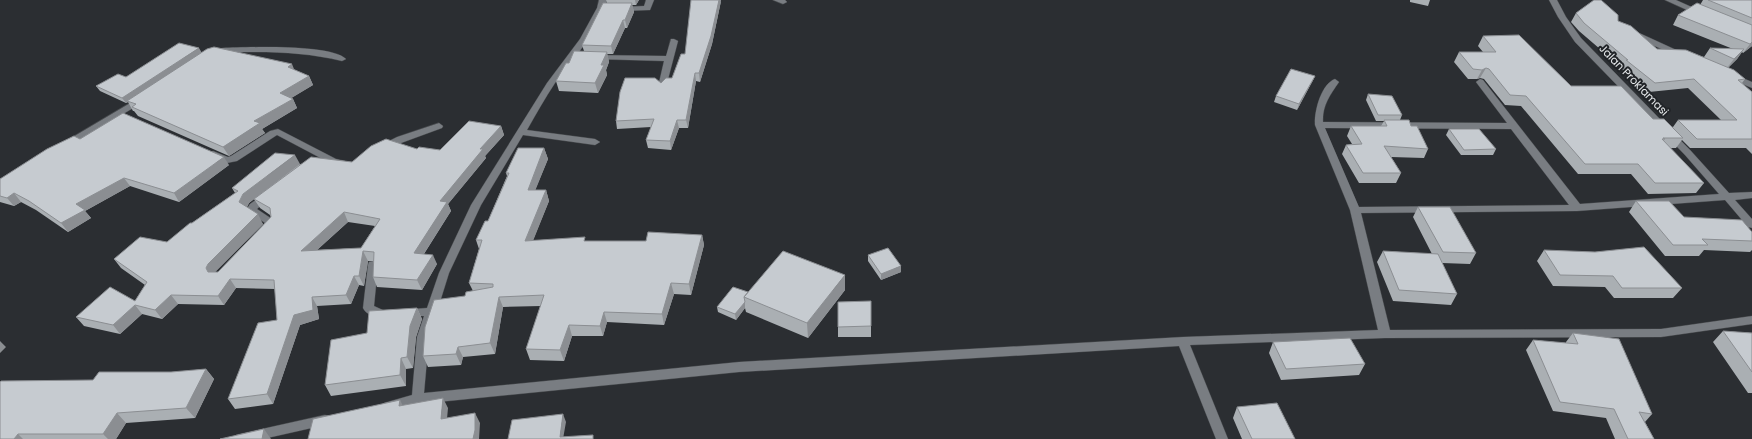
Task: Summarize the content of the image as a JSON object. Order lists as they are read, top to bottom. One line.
{"streets":{"street":["Jalan Proklamasi"]}}
